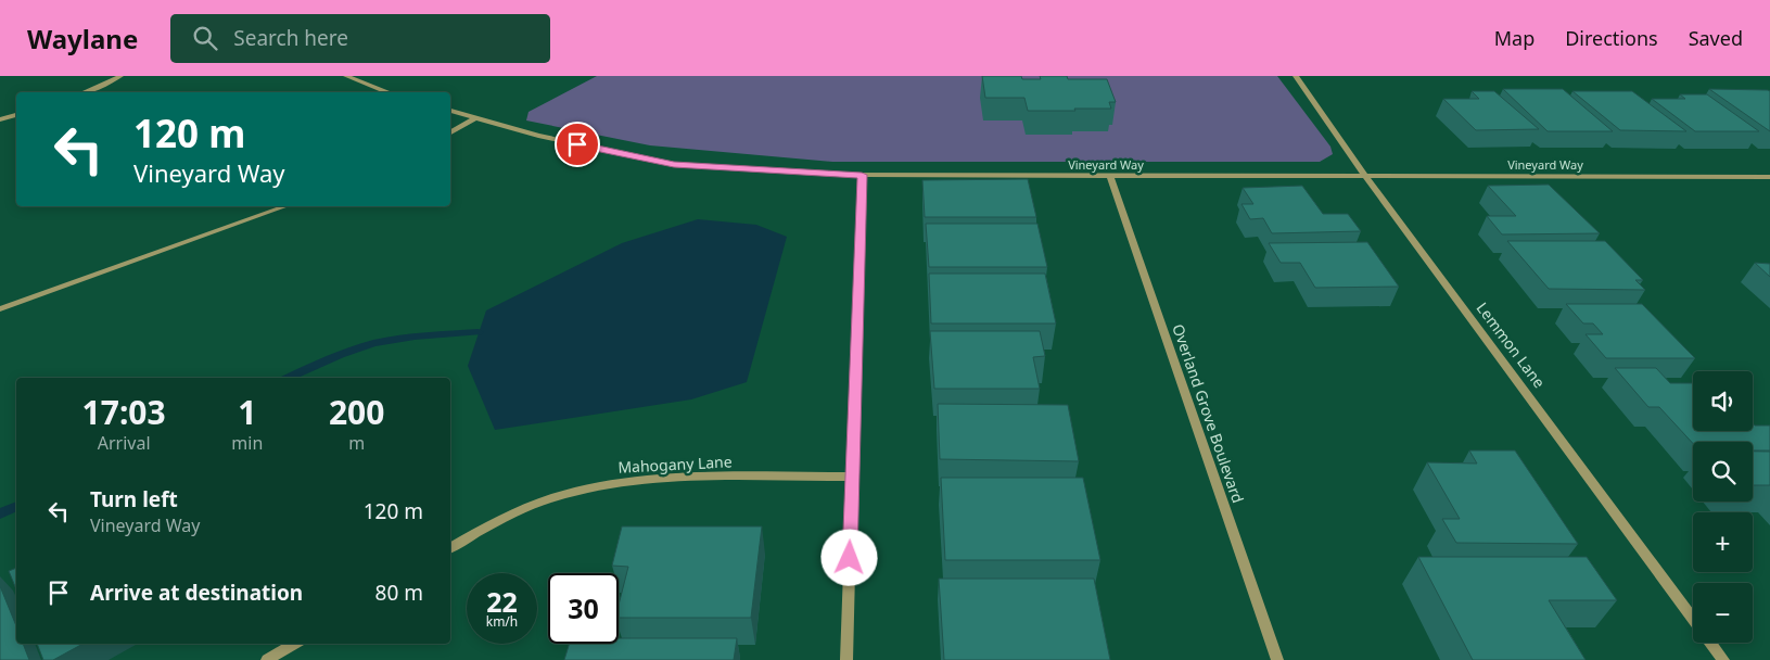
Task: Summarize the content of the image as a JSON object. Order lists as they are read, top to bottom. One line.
{"streets":{"street":["Vineyard Way","Lemmon Lane","Overland Grove Boulevard","Mahogany Lane"]},"crossings":[["Vineyard Way","Lemmon Lane"],["Vineyard Way","Overland Grove Boulevard"]],"page":{"header":"Waylane","search":"Search here","nav":["Map","Directions","Saved"],"turn":["120 m","Vineyard Way"],"map_buttons":["+","−"],"eta":["17:03","Arrival","1","min","200","m"],"list":[{"name":"Turn left","note":"Vineyard Way","value":"120 m"},{"name":"Arrive at destination","value":"80 m"}],"speed":"22 km/h","limit":"30"}}
